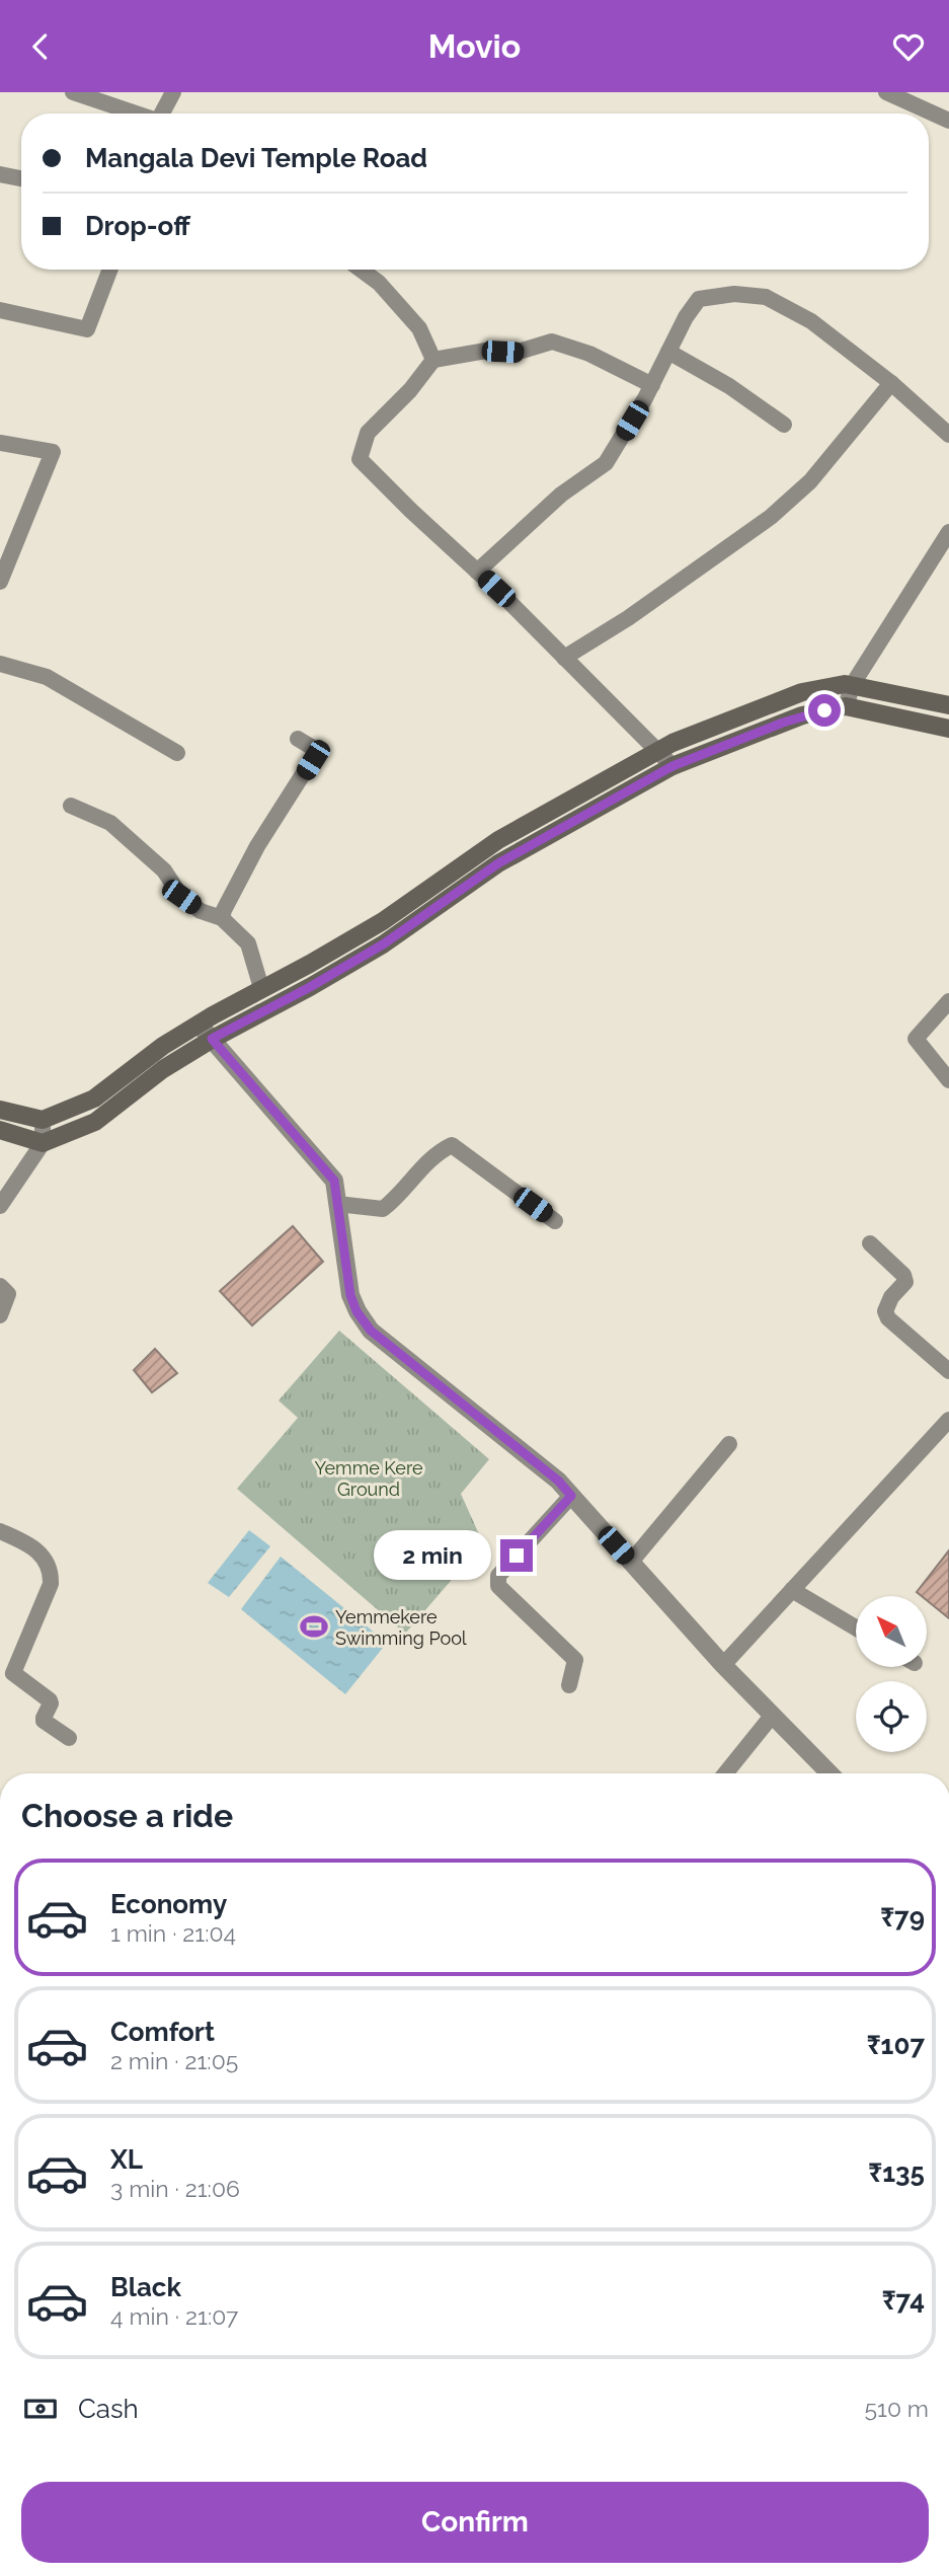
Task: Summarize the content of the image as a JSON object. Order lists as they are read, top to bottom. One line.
{"parks":["Yemme Kere Ground"],"places":{"sports":["Yemmekere Swimming Pool"]},"north":"top left","page":{"header":"Movio","banner":["Mangala Devi Temple Road","Drop-off"],"bubble":"2 min","heading":"Choose a ride","list":[{"name":"Economy","note":"1 min · 21:04","value":"₹79"},{"name":"Comfort","note":"2 min · 21:05","value":"₹107"},{"name":"XL","note":"3 min · 21:06","value":"₹135"},{"name":"Black","note":"4 min · 21:07","value":"₹74"}],"pay":["Cash","510 m"],"buttons":"Confirm"}}
